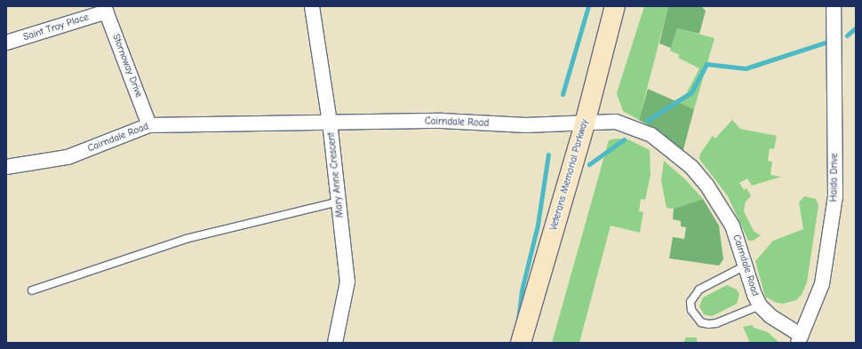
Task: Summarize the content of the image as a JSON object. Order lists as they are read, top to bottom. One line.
{"streets":{"main road":["Veterans Memorial Parkway"],"street":["Saint Troy Place","Stornoway Drive","Cairndale Road","Mary Anne Crescent","Haida Drive"]},"crossings":[["Saint Troy Place","Stornoway Drive"],["Stornoway Drive","Cairndale Road"],["Cairndale Road","Mary Anne Crescent"],["Cairndale Road","Veterans Memorial Parkway"],["Cairndale Road","Haida Drive"]]}
